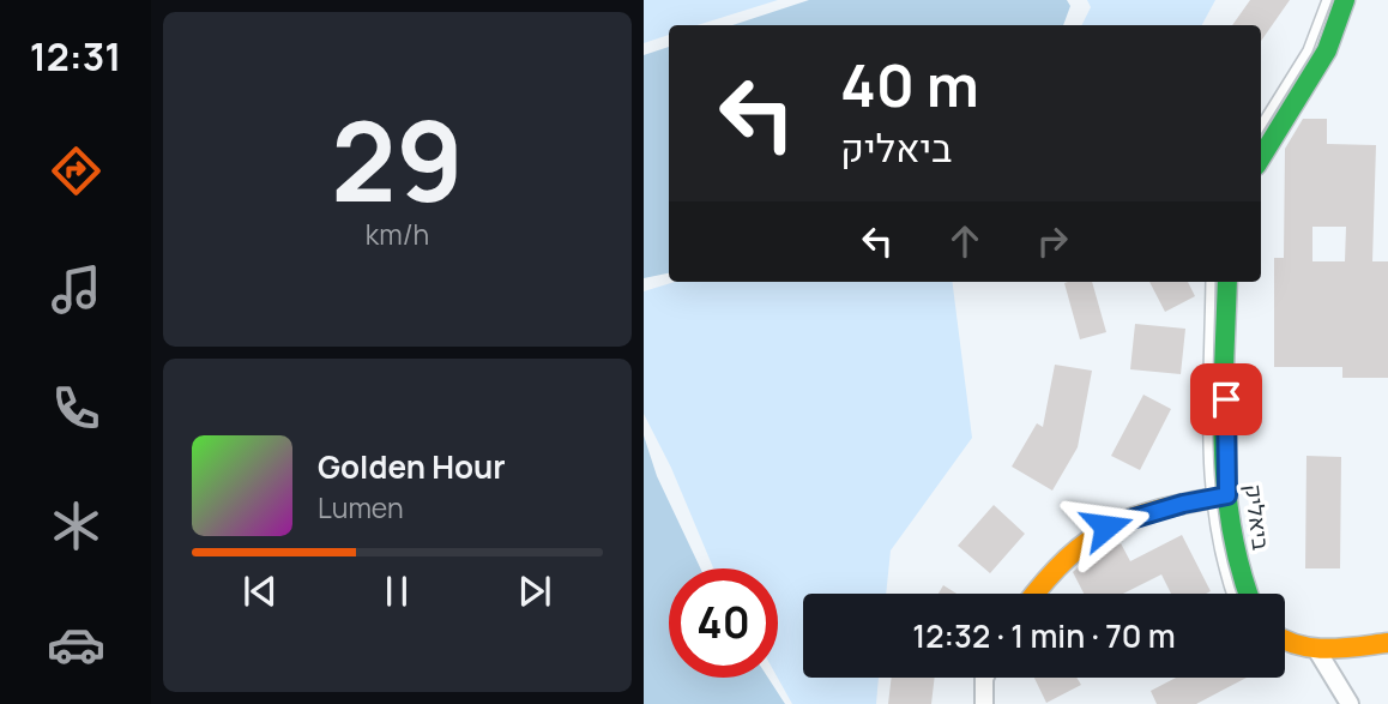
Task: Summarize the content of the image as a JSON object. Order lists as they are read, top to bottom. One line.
{"streets":{"street":["ביאליק"]},"page":{"tabs":"12:31","tile":["29","km/h"],"turn":["40 m","ביאליק"],"song":["Golden Hour","Lumen"],"limit":"40","trip":"12:32 · 1 min · 70 m"}}
